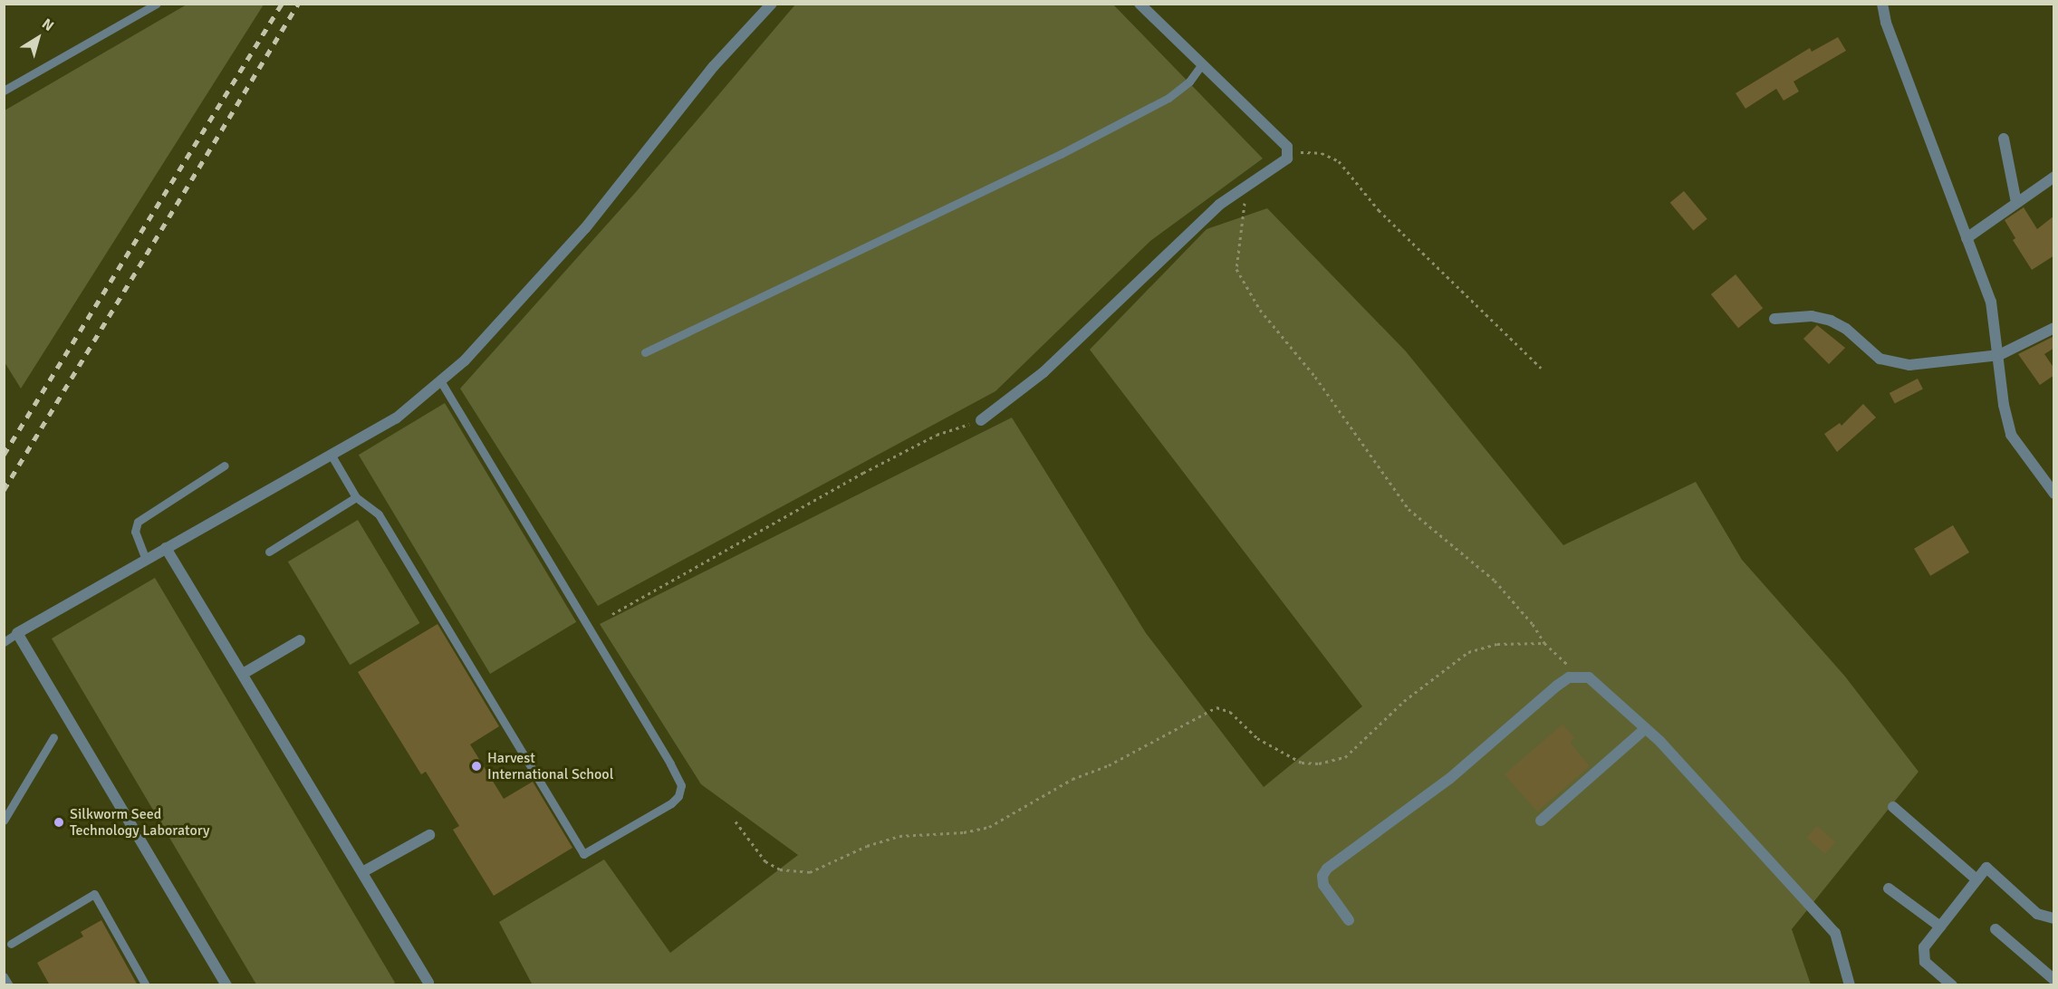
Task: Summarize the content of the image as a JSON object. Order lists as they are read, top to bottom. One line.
{"places":["Harvest International School","Silkworm Seed Technology Laboratory"],"north":"top right"}
